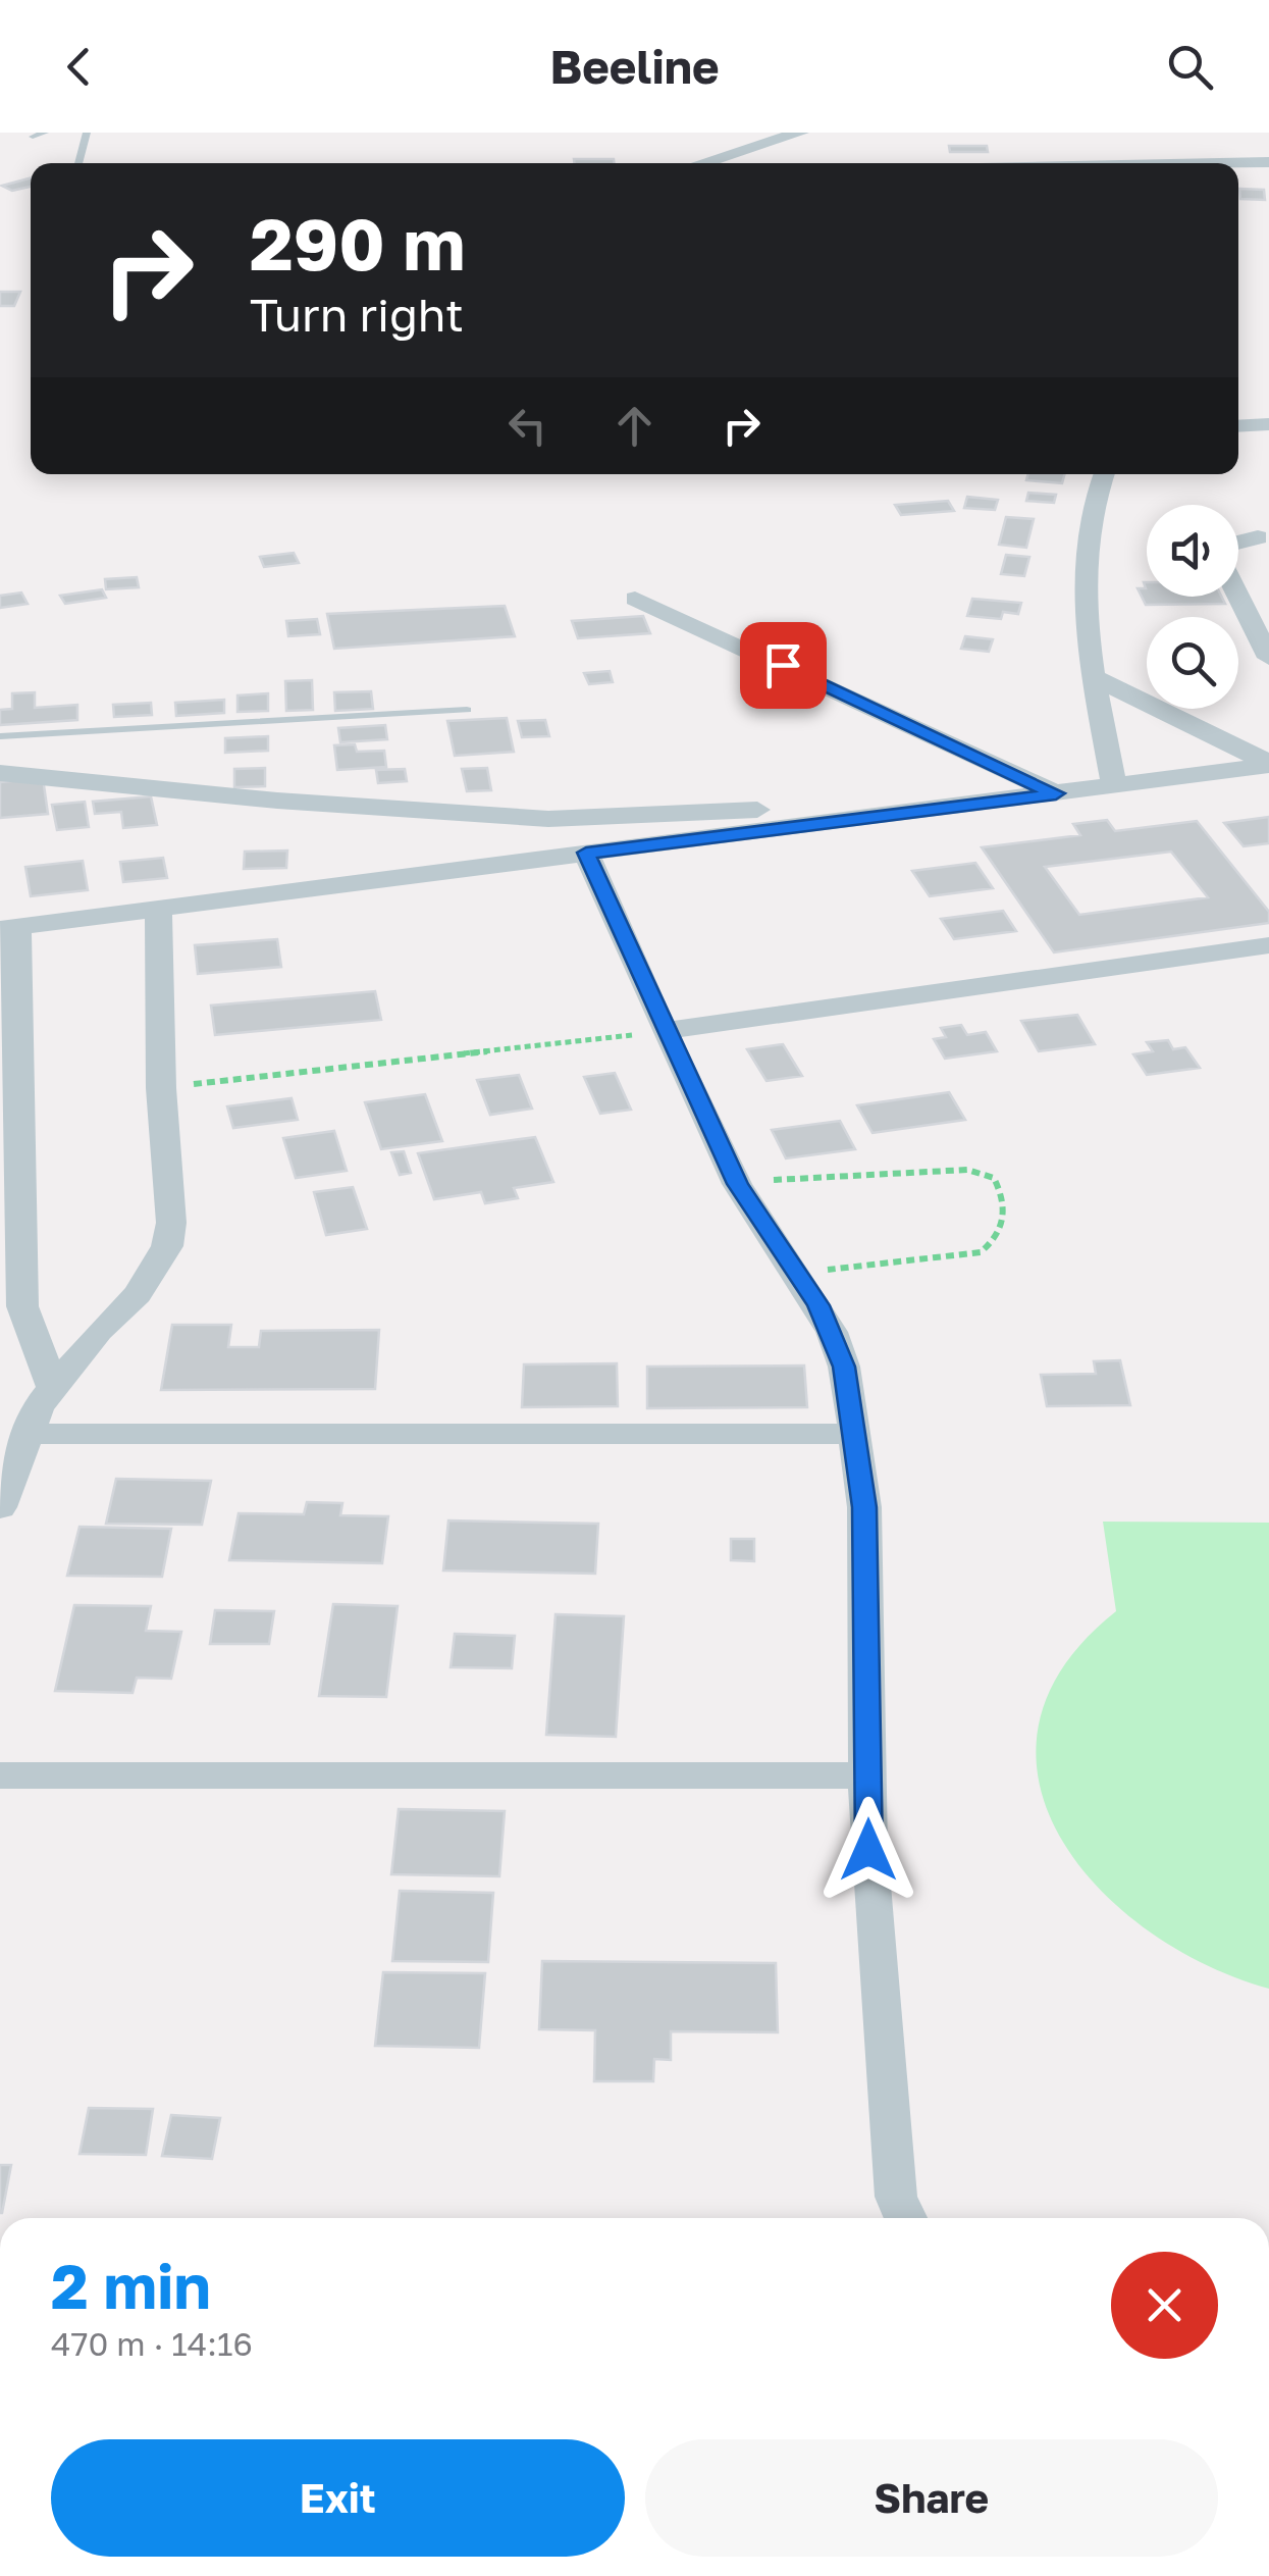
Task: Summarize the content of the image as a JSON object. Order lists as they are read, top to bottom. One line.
{"page":{"header":"Beeline","turn":["290 m","Turn right"],"heading":["2 min","470 m · 14:16"],"buttons":["Exit","Share"]}}
